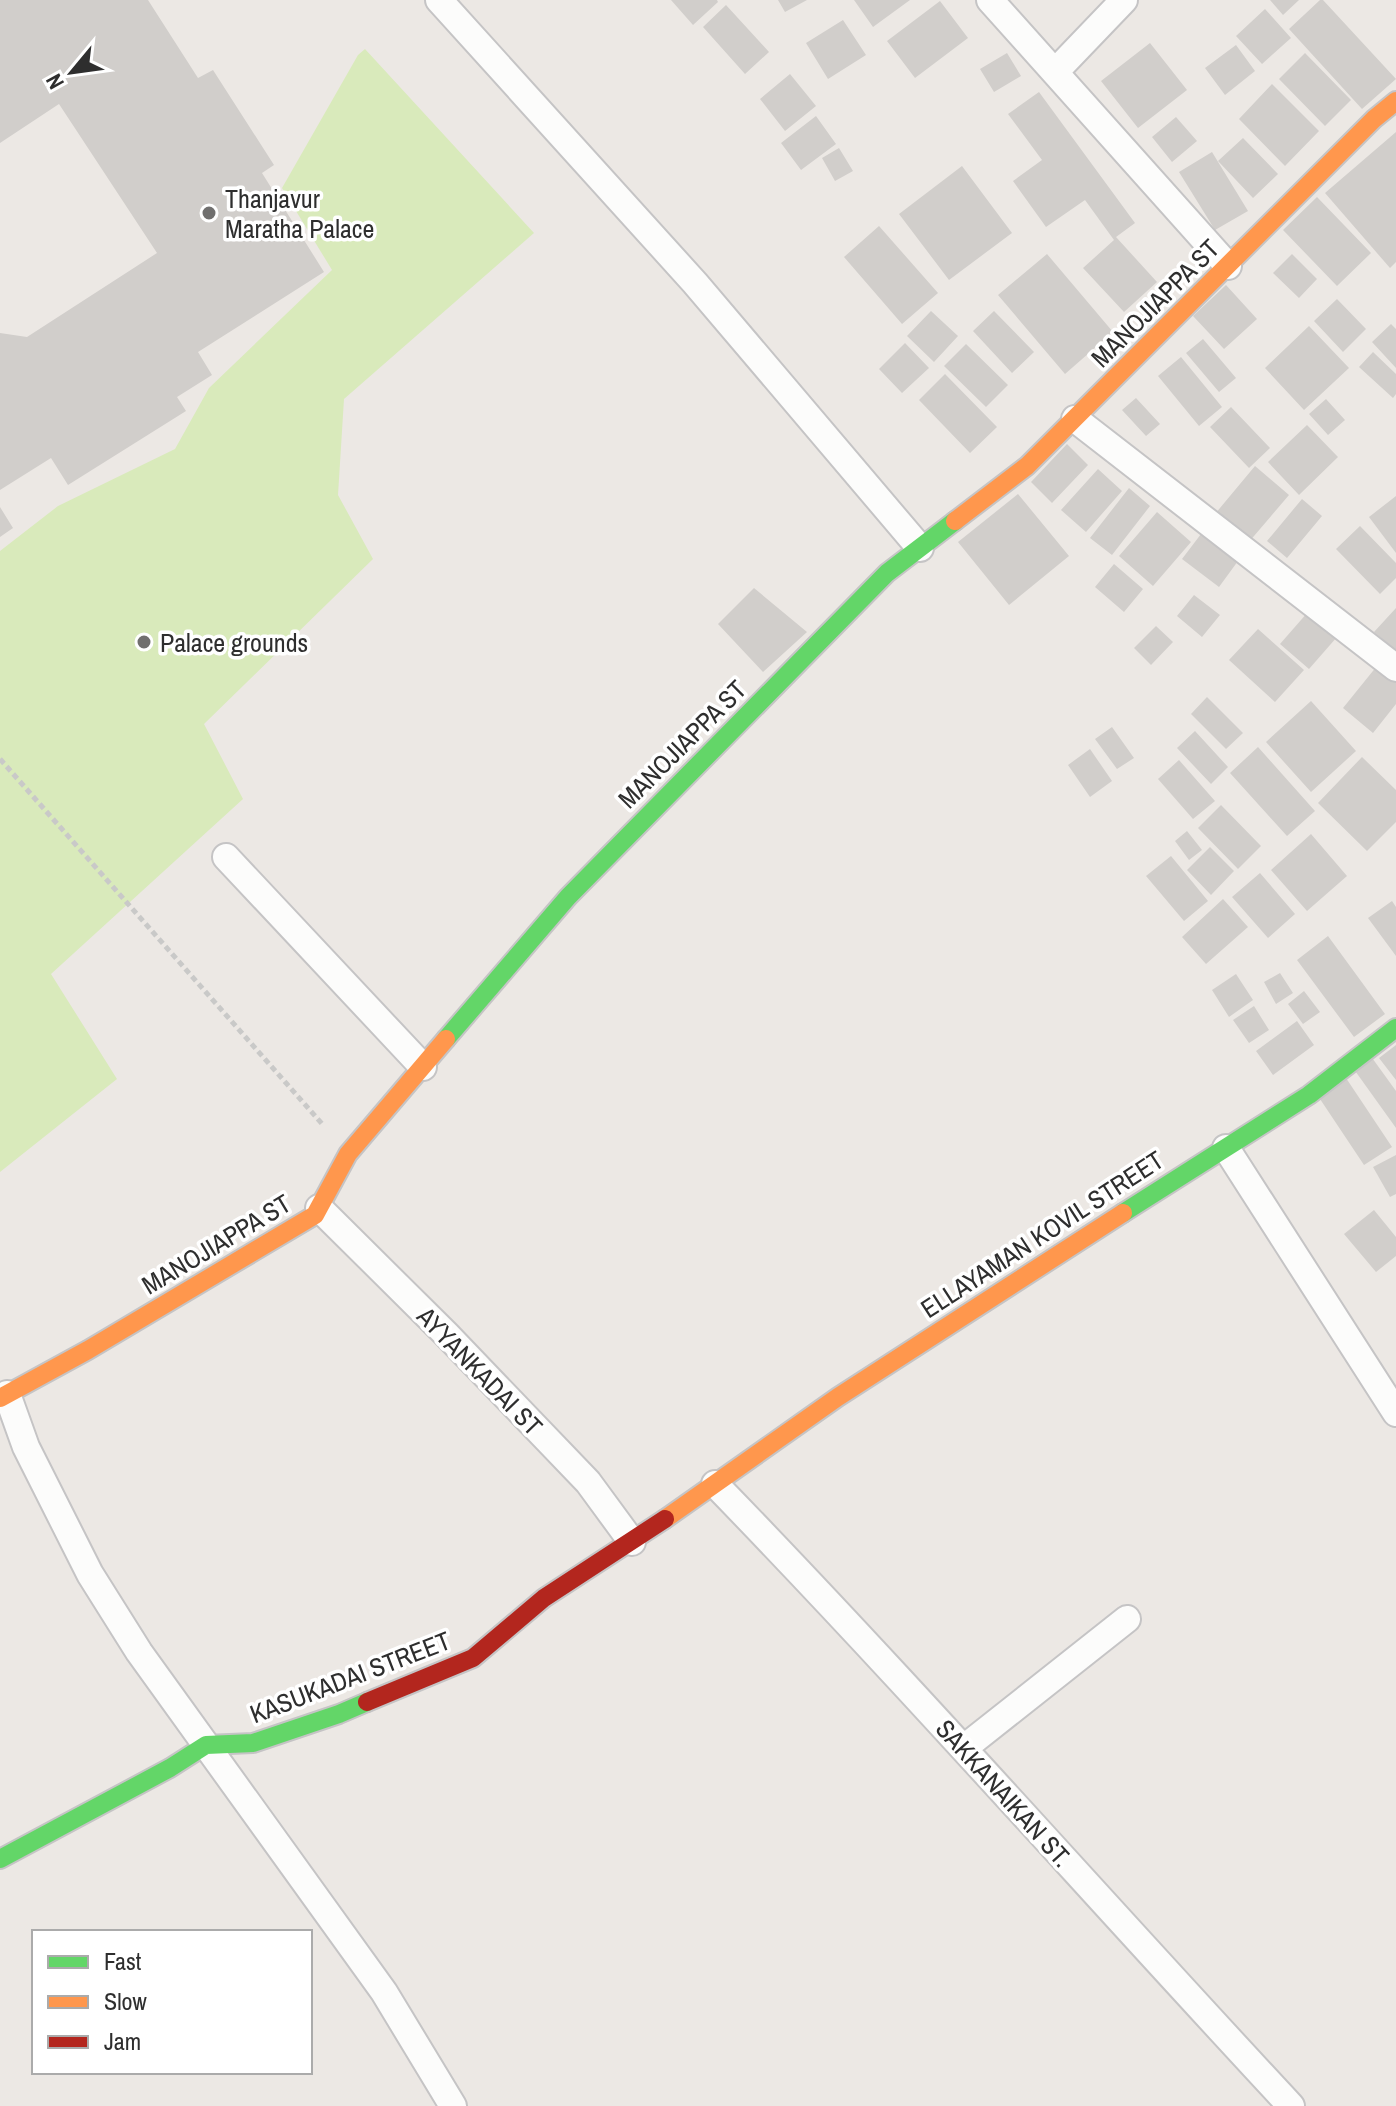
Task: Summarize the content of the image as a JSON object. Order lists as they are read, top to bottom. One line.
{"streets":{"street":["MANOJIAPPA ST","ELLAYAMAN KOVIL STREET","AYYANKADAI ST","KASUKADAI STREET","SAKKANAIKAN ST."]},"crossings":[["MANOJIAPPA ST","AYYANKADAI ST"],["ELLAYAMAN KOVIL STREET","KASUKADAI STREET"],["ELLAYAMAN KOVIL STREET","SAKKANAIKAN ST."],["AYYANKADAI ST","KASUKADAI STREET"]],"places":["Thanjavur Maratha Palace","Palace grounds"],"legend":["Fast","Slow","Jam"],"north":"bottom left"}
